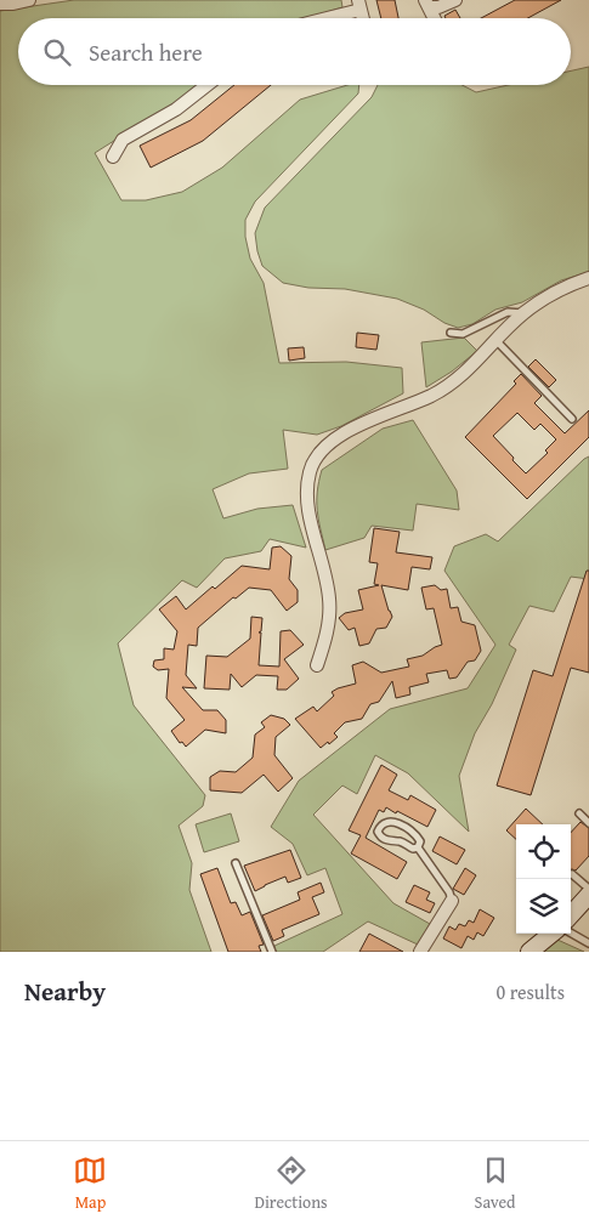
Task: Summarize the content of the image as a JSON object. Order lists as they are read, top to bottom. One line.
{"page":{"search":"Search here","heading":["Nearby","0 results"],"nav":["Map","Directions","Saved"]}}
